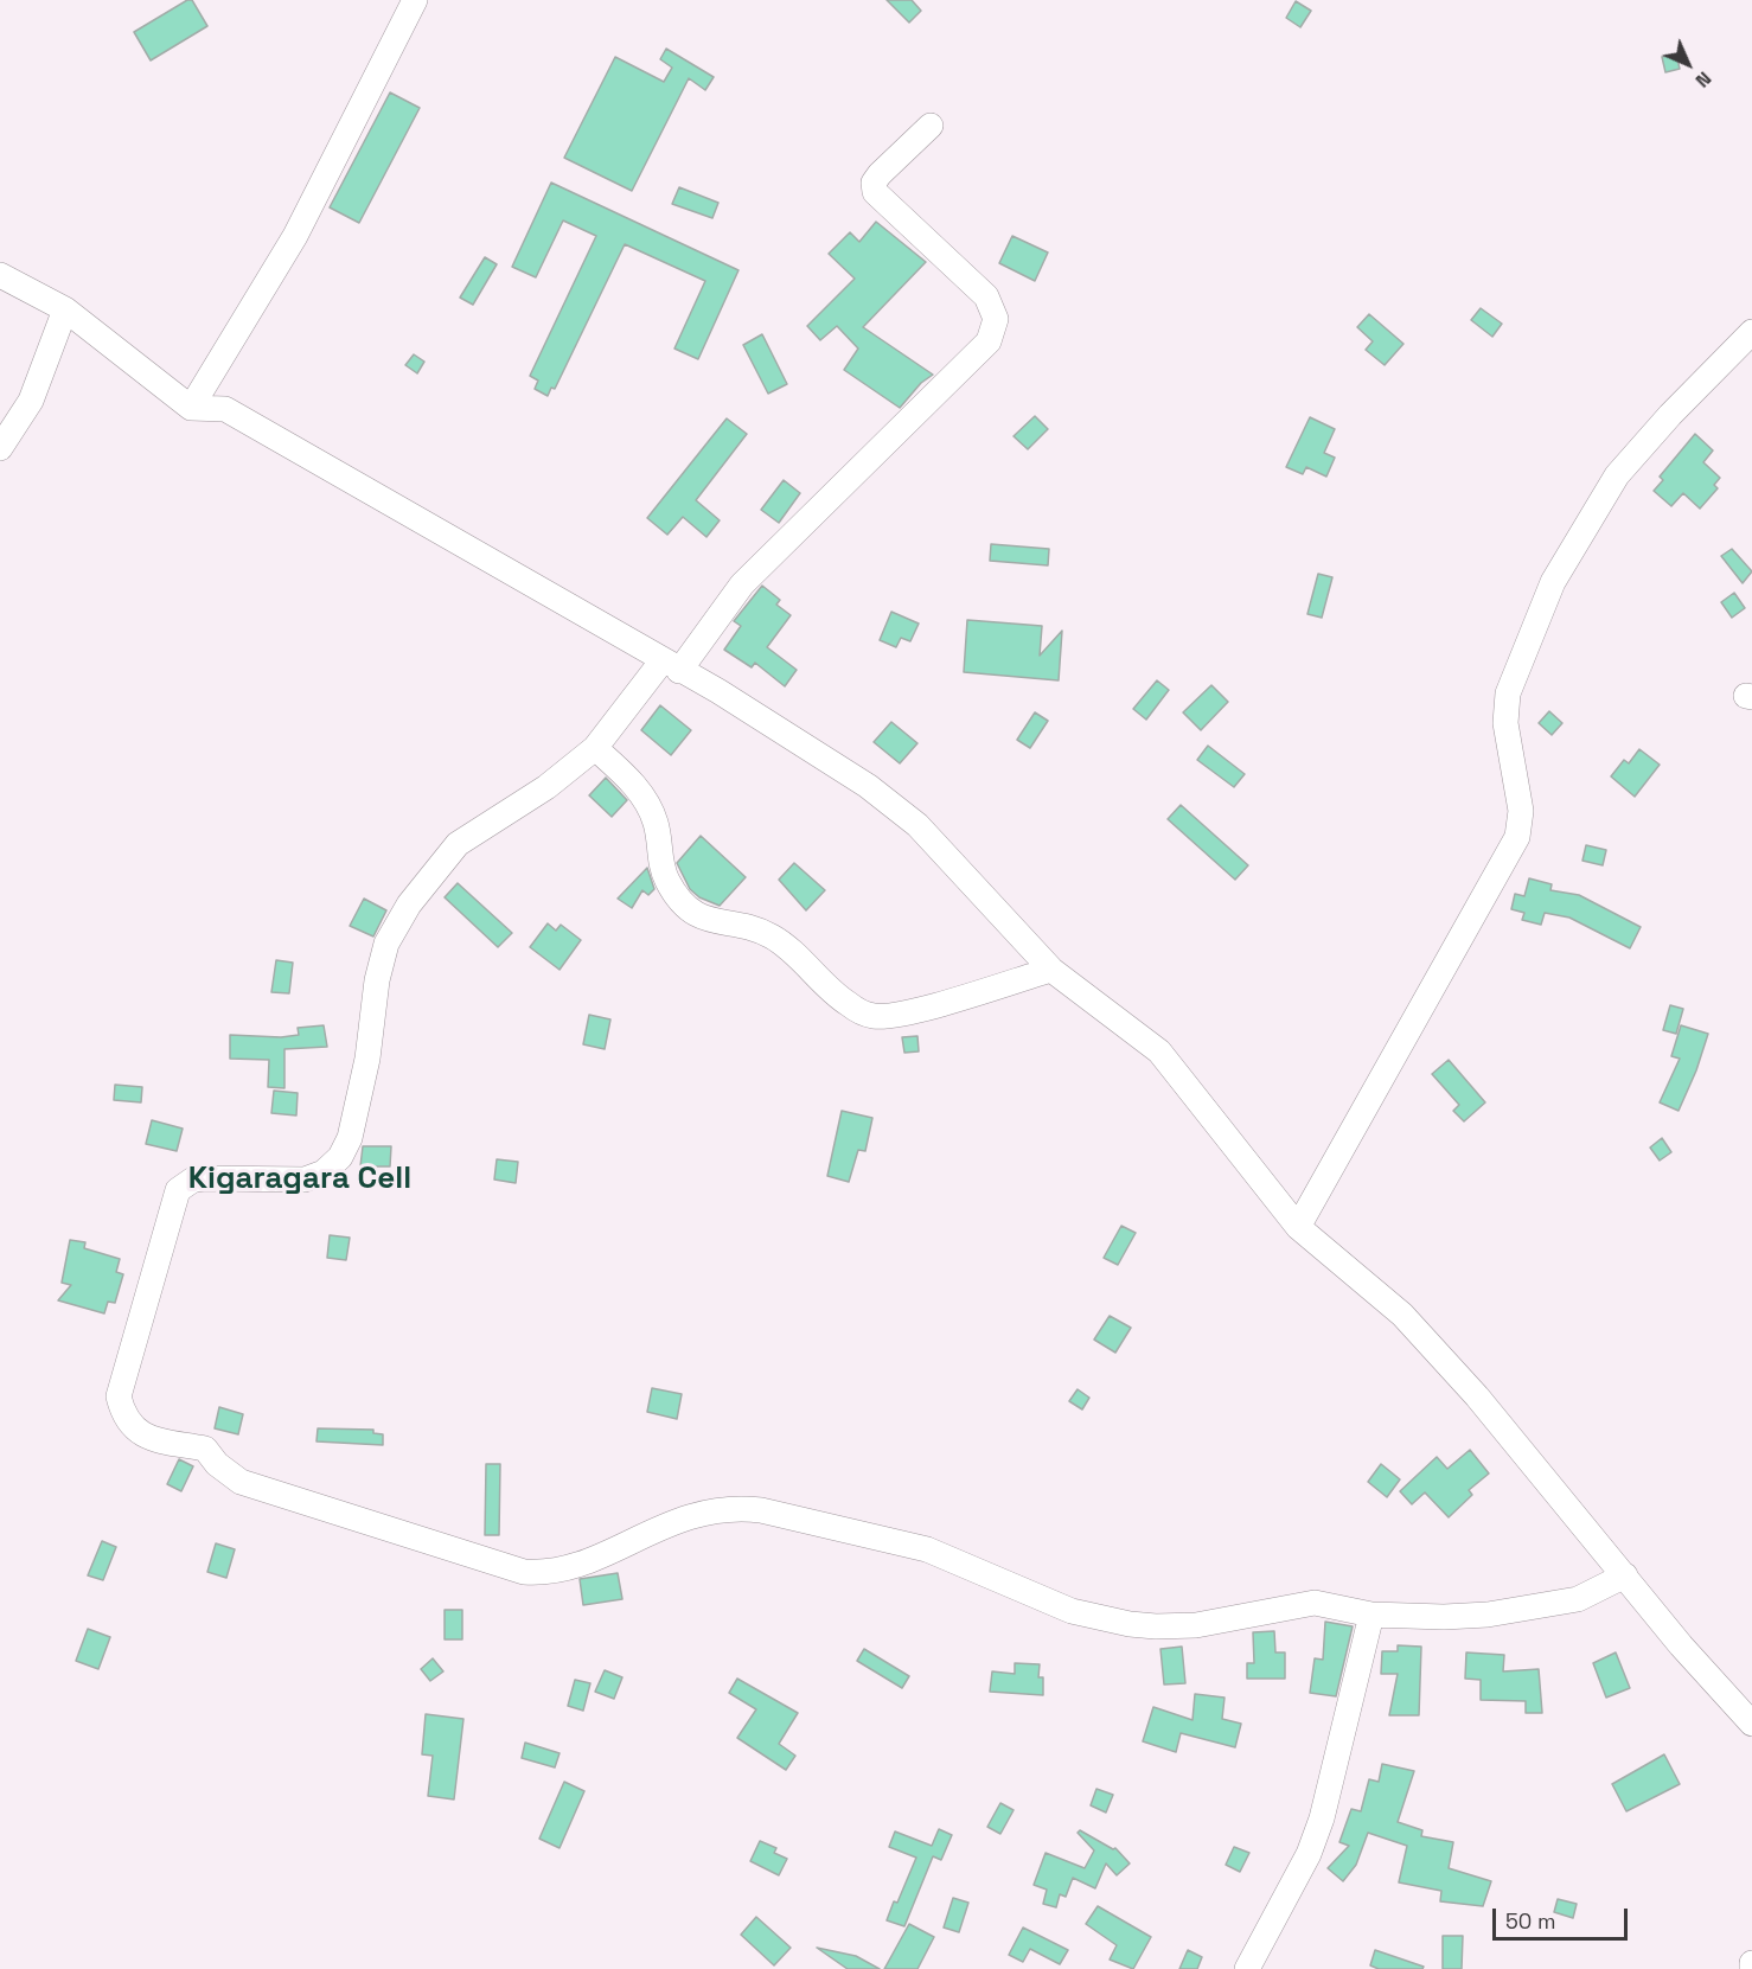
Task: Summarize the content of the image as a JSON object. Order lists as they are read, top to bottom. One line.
{"districts":["Kigaragara Cell"],"scale_bar":"50 m","north":"bottom right"}
